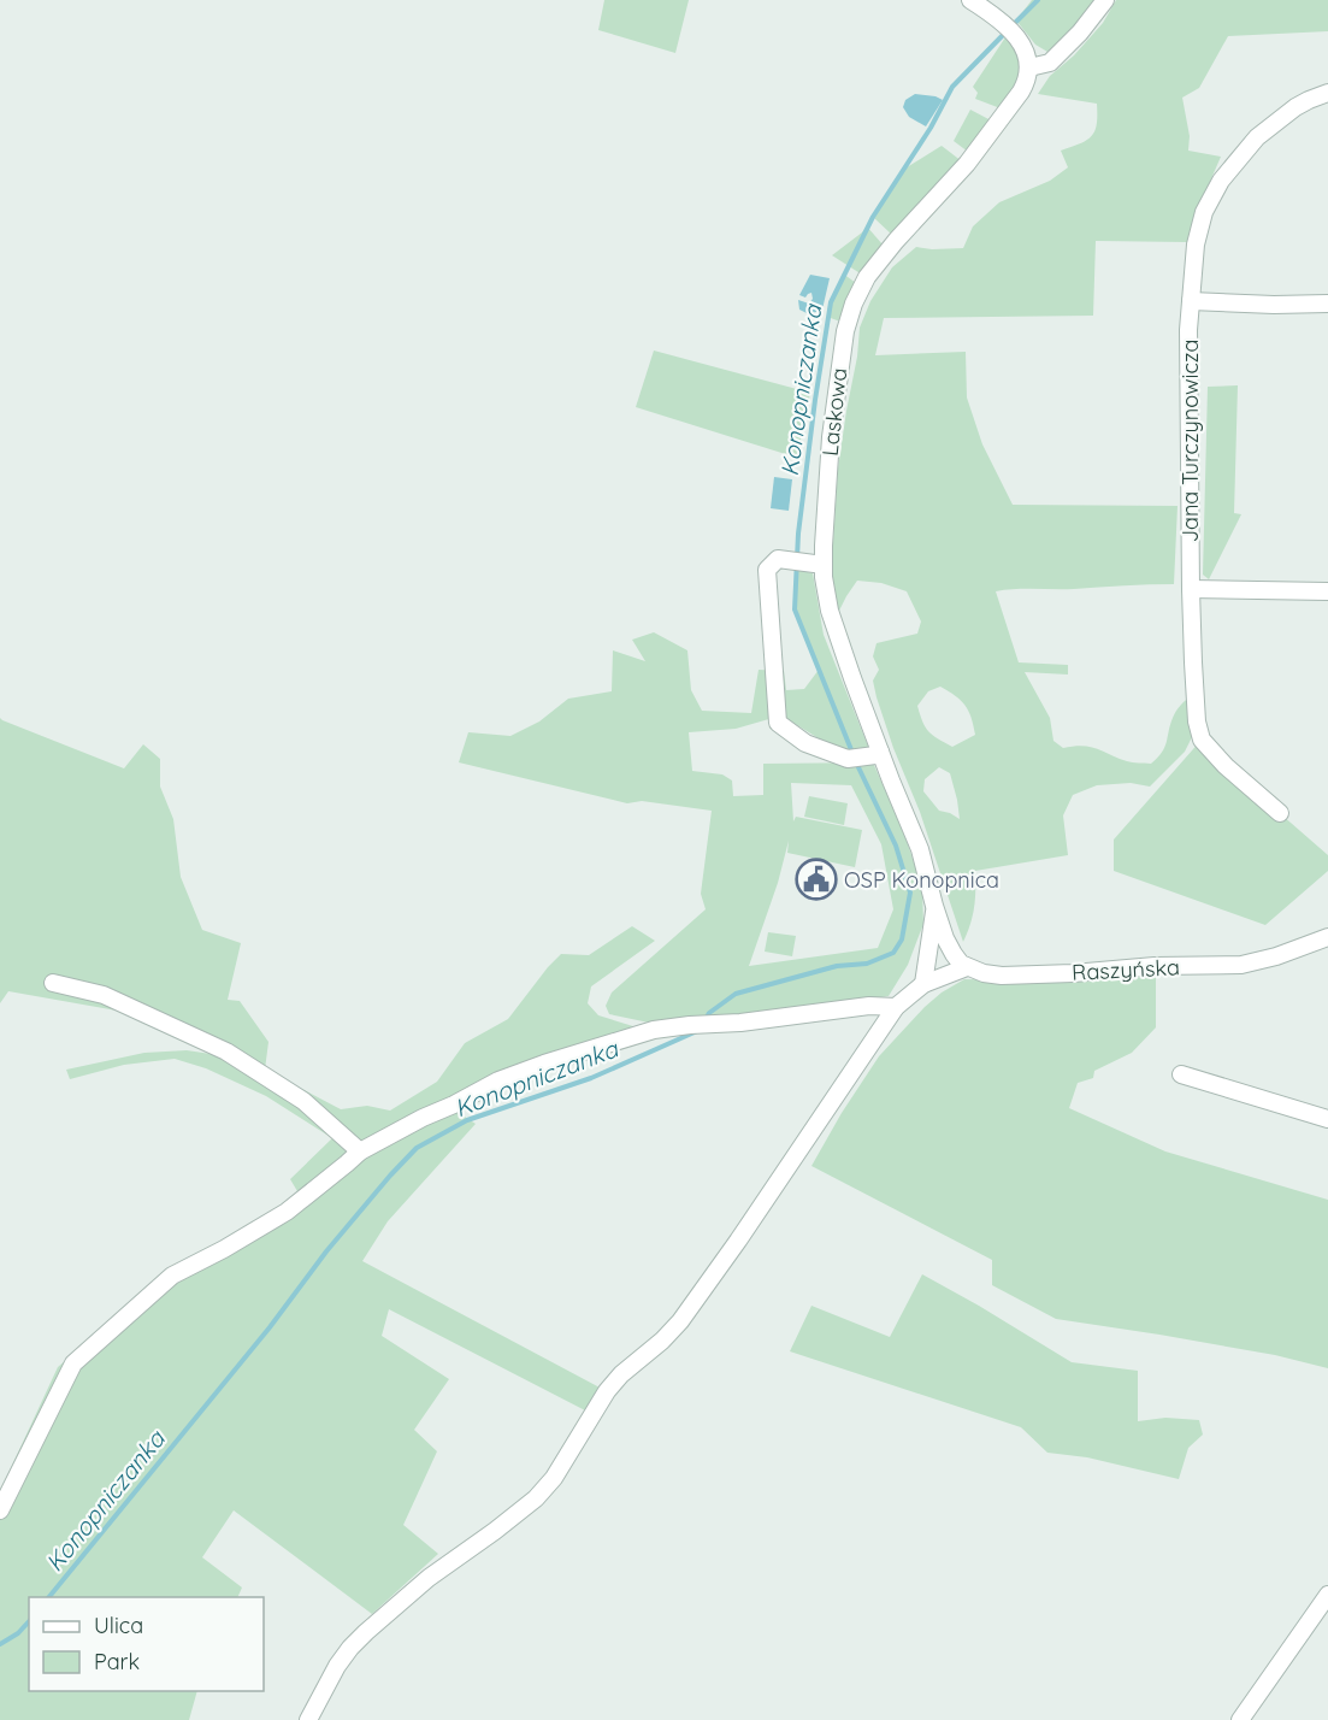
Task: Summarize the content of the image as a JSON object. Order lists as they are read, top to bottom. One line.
{"streets":{"street":["Laskowa","Jana Turczynowicza","Raszyńska"]},"crossings":[["Laskowa","Raszyńska"]],"water":["Konopniczanka"],"places":{"public building":["OSP Konopnica"]},"legend":["Ulica","Park"]}
